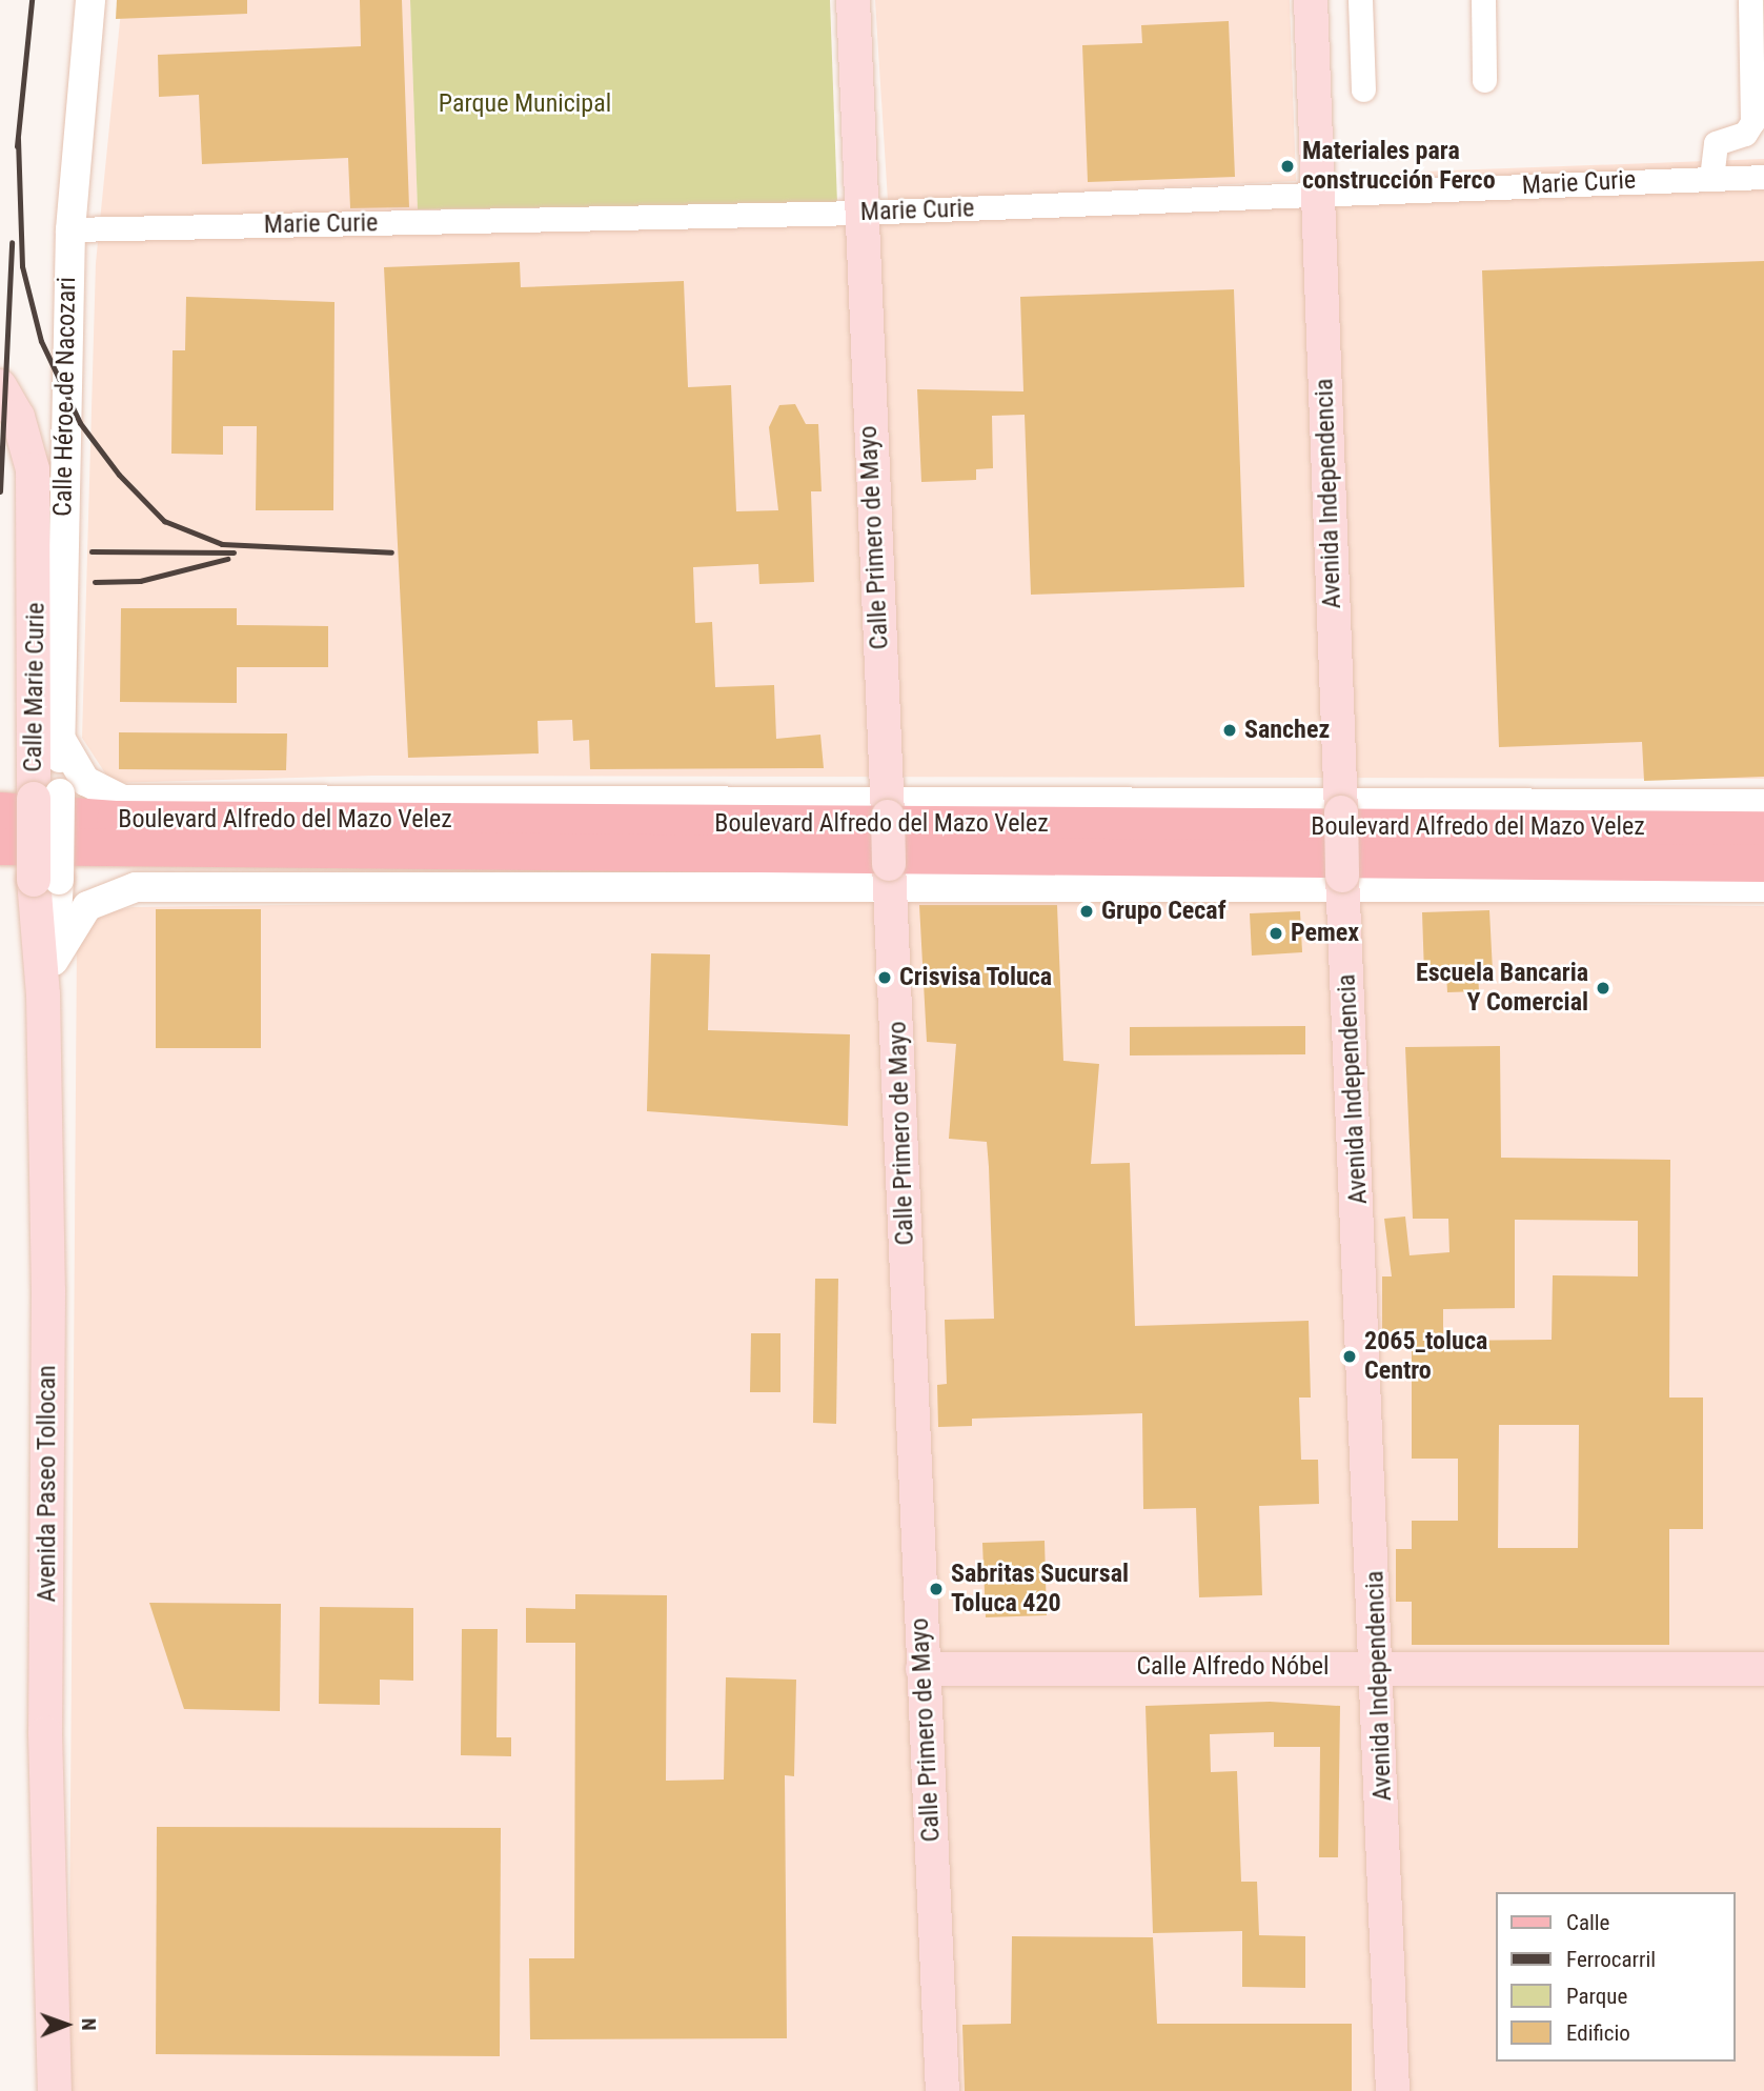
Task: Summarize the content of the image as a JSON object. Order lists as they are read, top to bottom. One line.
{"streets":{"main road":["Avenida Independencia","Calle Primero de Mayo","Calle Marie Curie","Boulevard Alfredo del Mazo Velez","Avenida Paseo Tollocan","Calle Alfredo Nóbel"],"street":["Marie Curie","Calle Héroe de Nacozari"]},"crossings":[["Marie Curie","Calle Héroe de Nacozari"],["Marie Curie","Avenida Independencia"],["Marie Curie","Calle Primero de Mayo"],["Calle Héroe de Nacozari","Calle Marie Curie"],["Calle Héroe de Nacozari","Boulevard Alfredo del Mazo Velez"],["Avenida Independencia","Boulevard Alfredo del Mazo Velez"],["Avenida Independencia","Calle Alfredo Nóbel"],["Calle Primero de Mayo","Boulevard Alfredo del Mazo Velez"],["Calle Primero de Mayo","Calle Alfredo Nóbel"],["Calle Marie Curie","Avenida Paseo Tollocan"]],"parks":["Parque Municipal"],"places":["Materiales para construcción Ferco","Sanchez","Grupo Cecaf","Pemex","Crisvisa Toluca","Escuela Bancaria Y Comercial","2065_toluca Centro","Sabritas Sucursal Toluca 420"],"legend":["Calle","Ferrocarril","Parque","Edificio"],"north":"right"}
